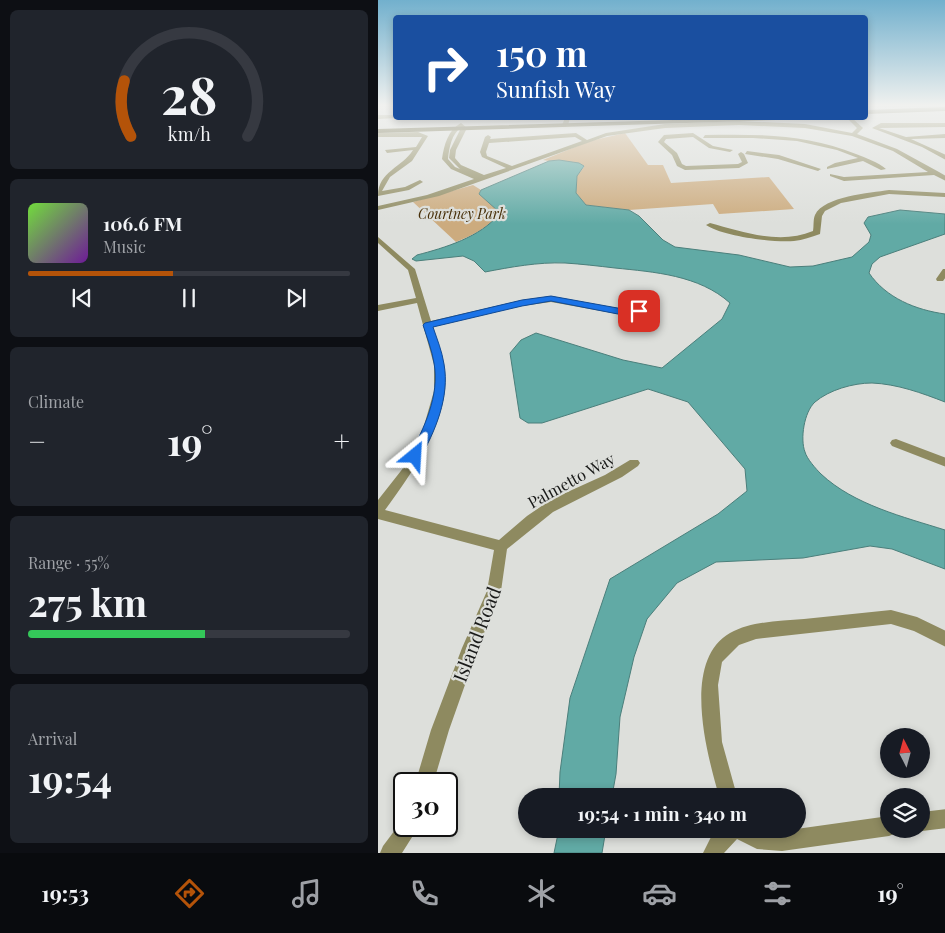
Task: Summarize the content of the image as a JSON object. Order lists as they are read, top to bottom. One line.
{"streets":{"street":["Palmetto Way","Island Road"]},"crossings":[["Palmetto Way","Island Road"]],"parks":["Courtney Park"],"north":"top","page":{"turn":["150 m","Sunfish Way"],"song":["106.6 FM","Music"],"tile":["Climate",["Range · 55%","275 km"],["Arrival","19:54"]],"heat":["−","19°","+"],"limit":"30","trip":"19:54 · 1 min · 340 m","tabs":["19:53","19°"],"gauge":["28","km/h"]}}
